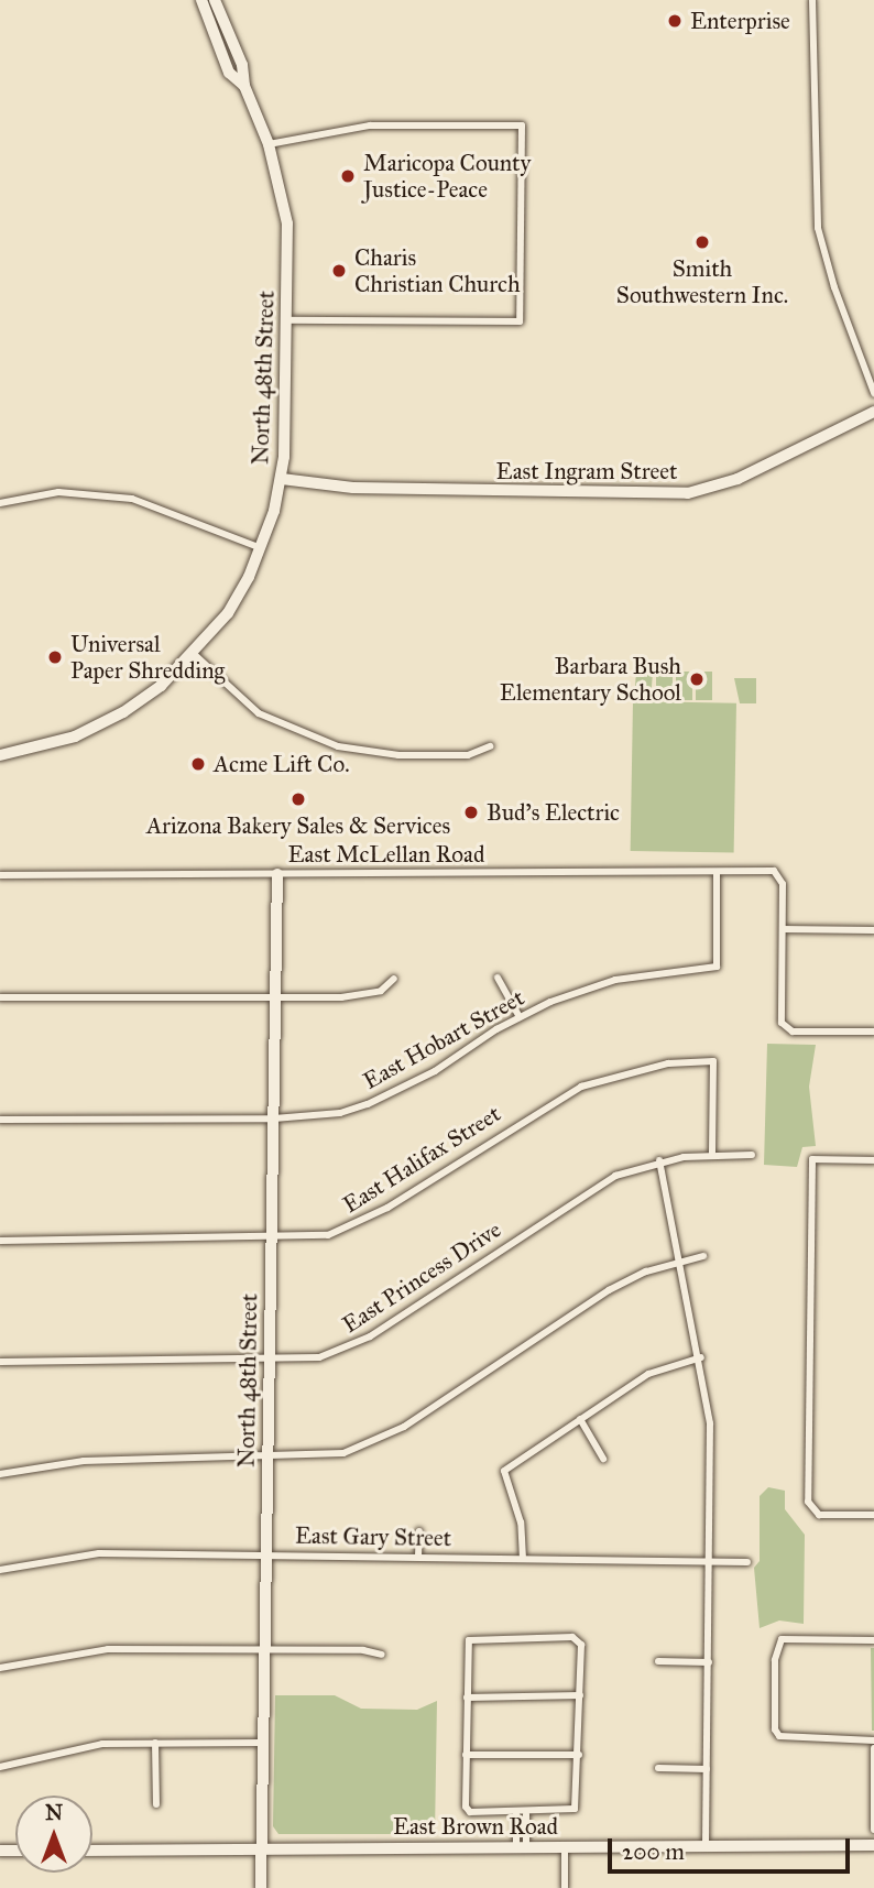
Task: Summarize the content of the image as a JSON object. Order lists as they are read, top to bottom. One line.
{"streets":{"street":["North 48th Street","East Ingram Street","East McLellan Road","East Hobart Street","East Halifax Street","East Princess Drive","East Gary Street","East Brown Road"]},"crossings":[["North 48th Street","East Ingram Street"],["North 48th Street","East McLellan Road"],["North 48th Street","East Hobart Street"],["North 48th Street","East Halifax Street"],["North 48th Street","East Princess Drive"],["North 48th Street","East Gary Street"],["North 48th Street","East Brown Road"],["East McLellan Road","East Hobart Street"],["East Halifax Street","East Princess Drive"]],"places":["Enterprise","Maricopa County Justice-Peace","Smith Southwestern Inc.","Charis Christian Church","Universal Paper Shredding","Barbara Bush Elementary School","Acme Lift Co.","Arizona Bakery Sales & Services","Bud's Electric"],"scale_bar":"200 m","north":"top"}
